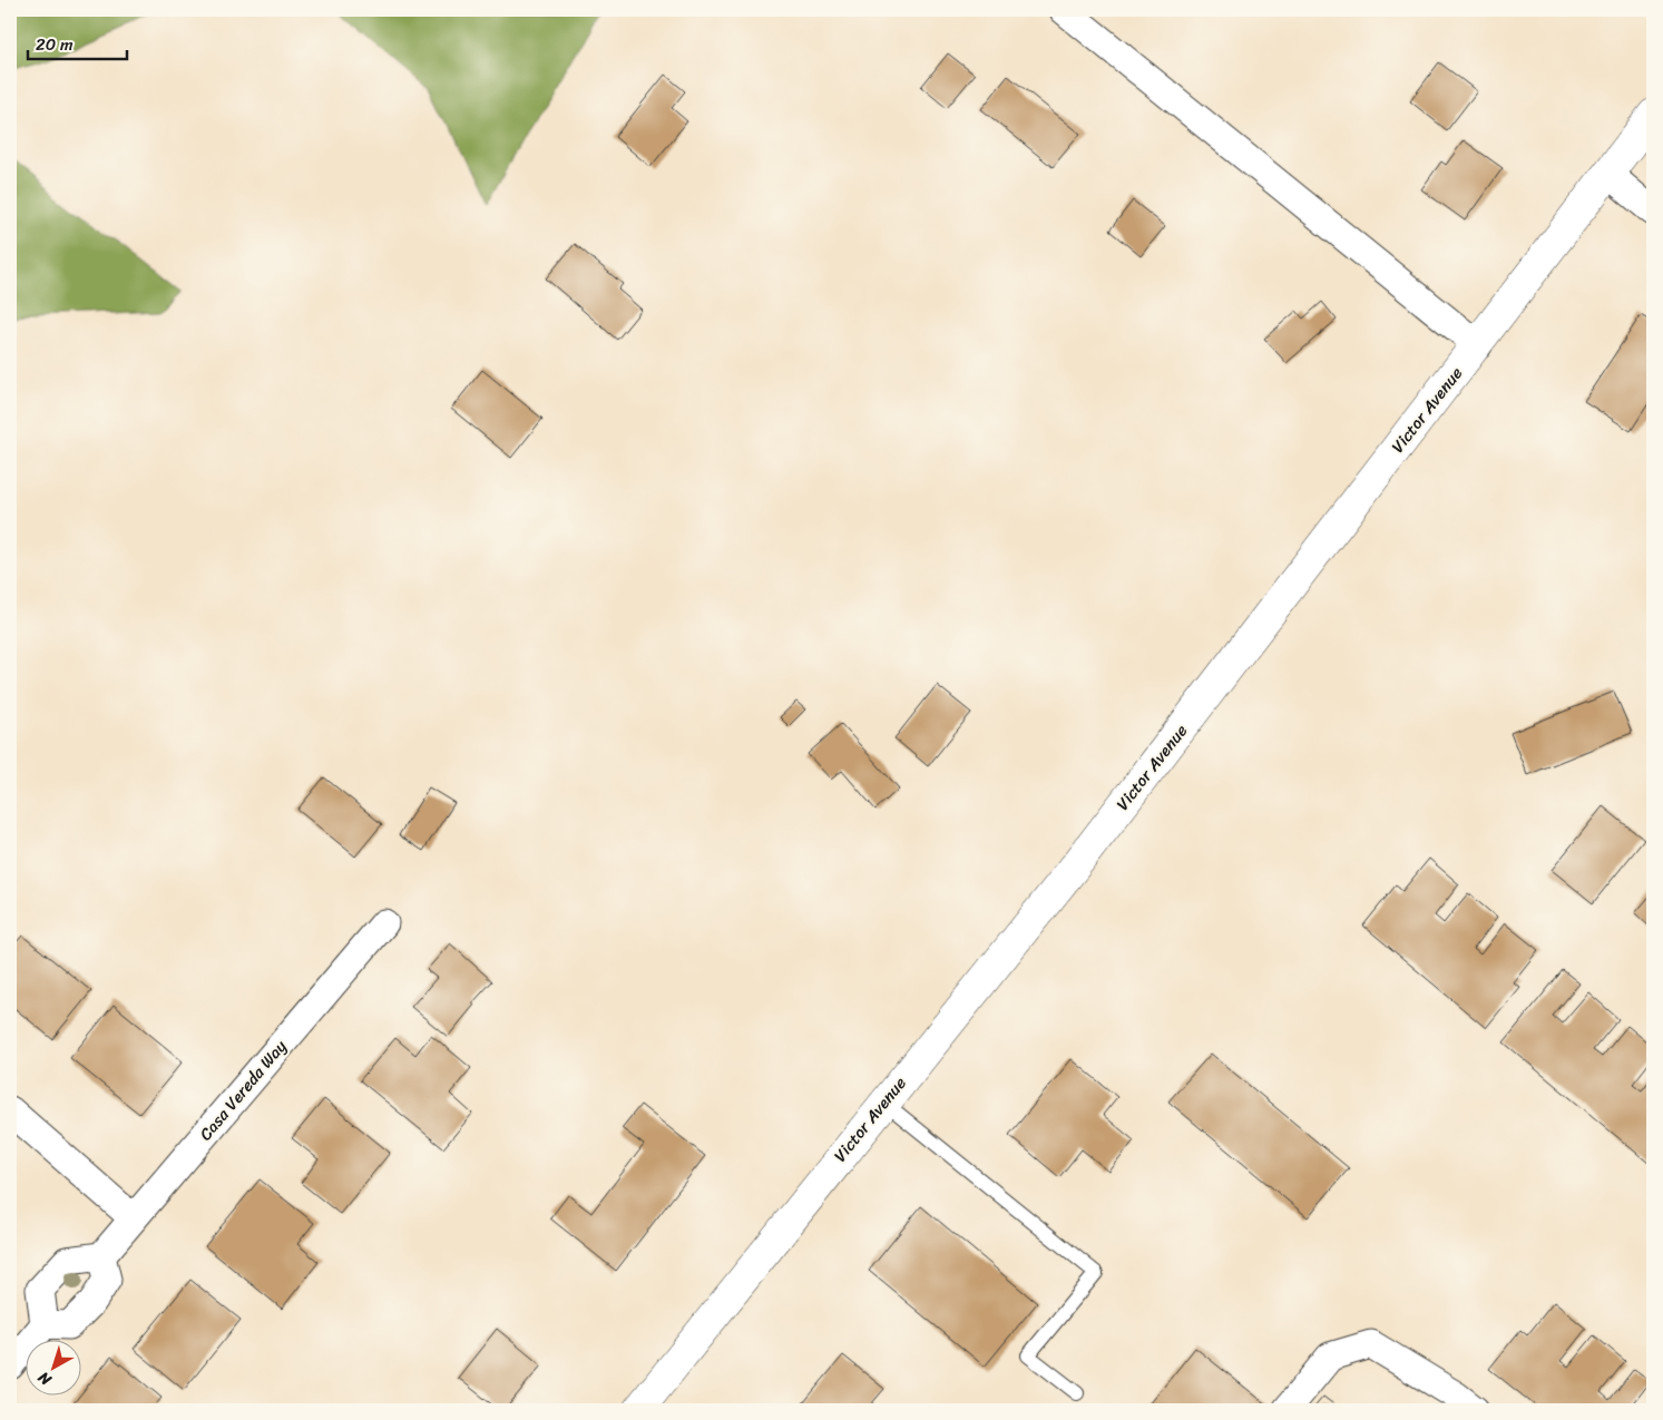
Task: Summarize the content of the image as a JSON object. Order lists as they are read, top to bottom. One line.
{"streets":{"main road":["Victor Avenue"],"street":["Casa Vereda Way"]},"scale_bar":"20 m","north":"bottom left"}
